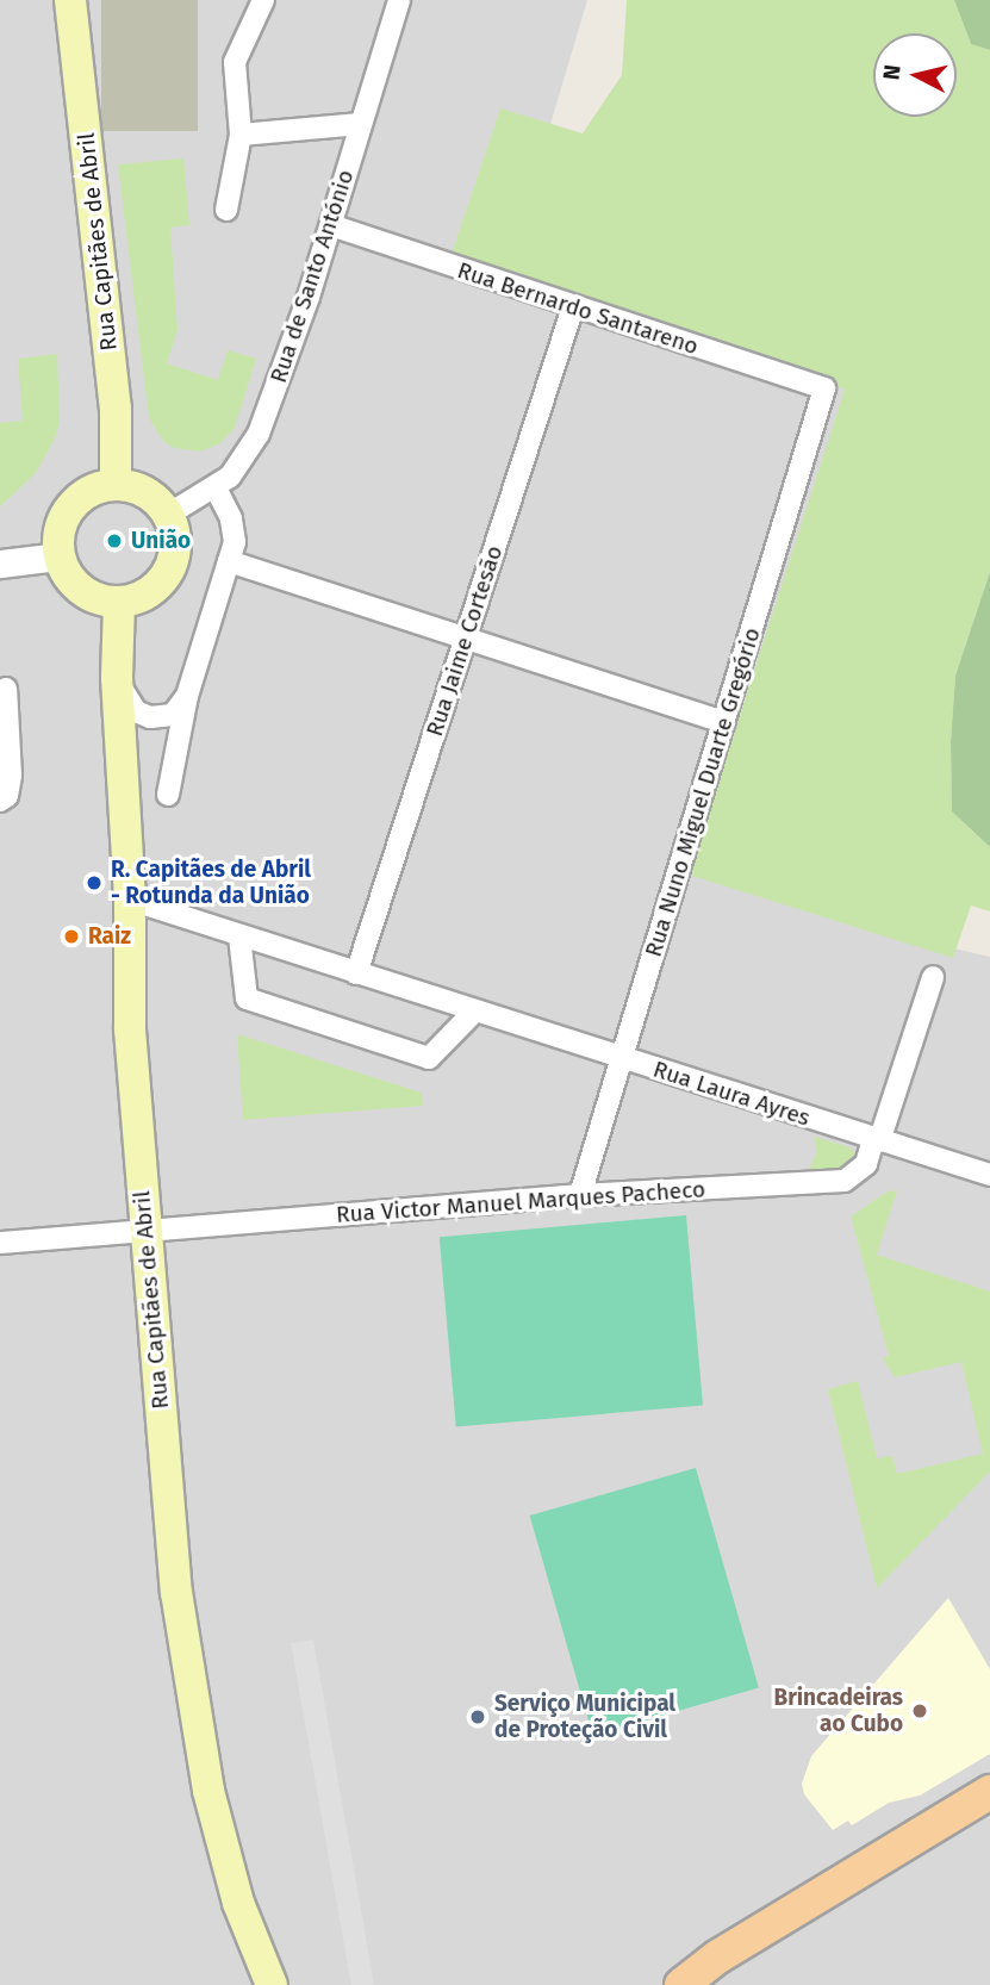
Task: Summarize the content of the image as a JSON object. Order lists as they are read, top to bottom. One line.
{"streets":{"main road":["Rua Capitães de Abril"],"street":["Rua de Santo António","Rua Bernardo Santareno","Rua Jaime Cortesão","Rua Nuno Miguel Duarte Gregório","Rua Laura Ayres","Rua Victor Manuel Marques Pacheco"]},"crossings":[["Rua Capitães de Abril","Rua de Santo António"],["Rua Capitães de Abril","Rua Laura Ayres"],["Rua Capitães de Abril","Rua Victor Manuel Marques Pacheco"],["Rua de Santo António","Rua Bernardo Santareno"],["Rua Bernardo Santareno","Rua Jaime Cortesão"],["Rua Bernardo Santareno","Rua Nuno Miguel Duarte Gregório"],["Rua Jaime Cortesão","Rua Laura Ayres"],["Rua Nuno Miguel Duarte Gregório","Rua Laura Ayres"],["Rua Nuno Miguel Duarte Gregório","Rua Victor Manuel Marques Pacheco"],["Rua Laura Ayres","Rua Victor Manuel Marques Pacheco"]],"places":["União","R. Capitães de Abril - Rotunda da União","Raiz","Brincadeiras ao Cubo","Serviço Municipal de Proteção Civil"],"north":"left"}
